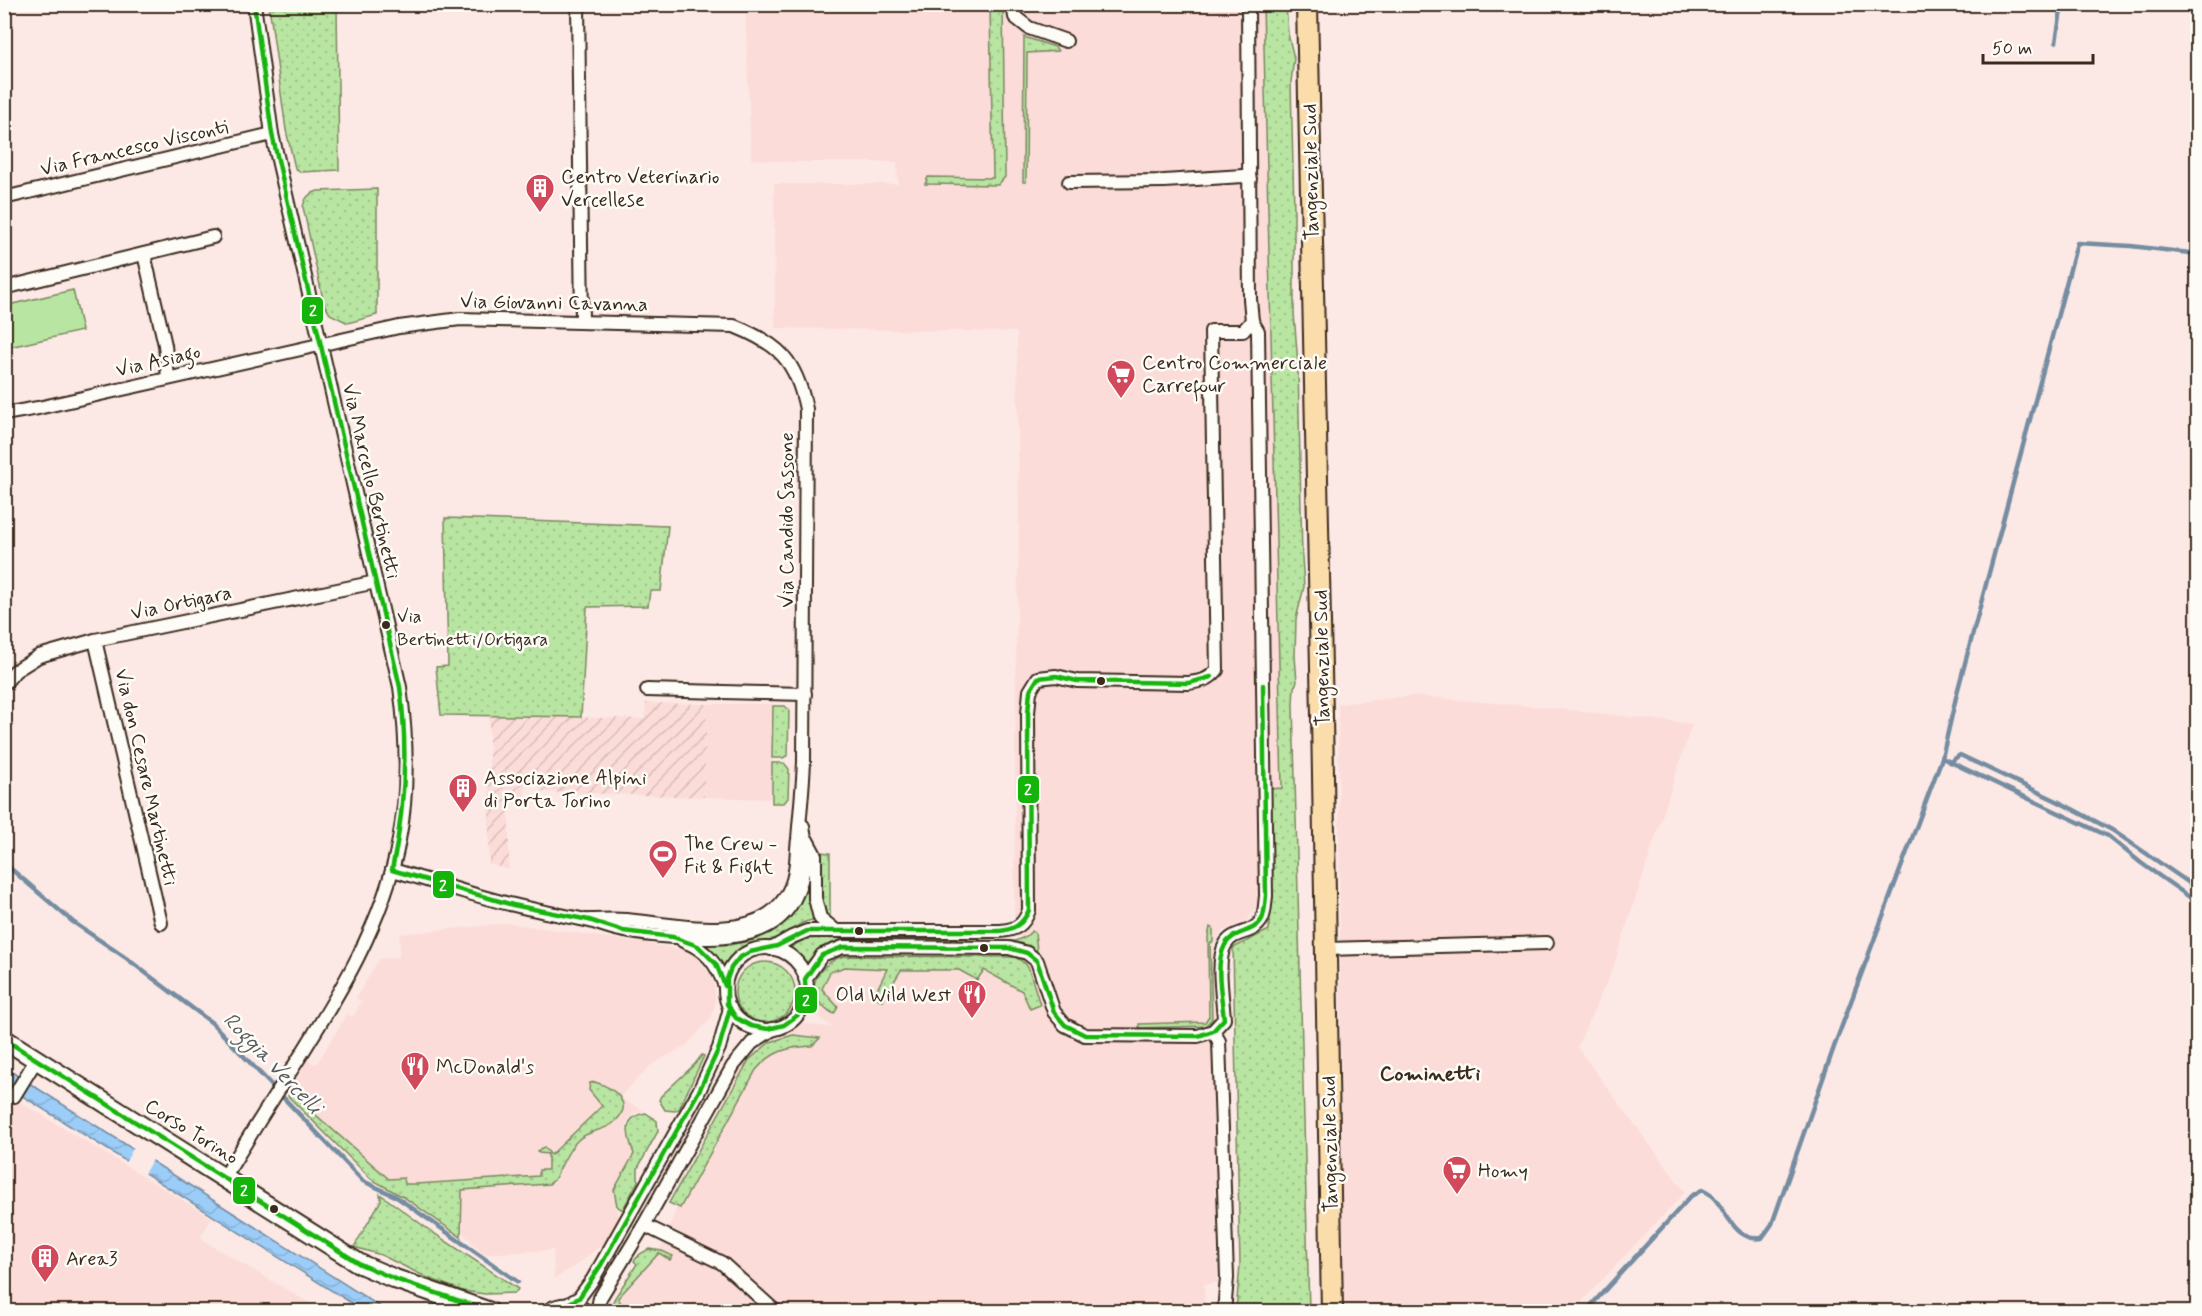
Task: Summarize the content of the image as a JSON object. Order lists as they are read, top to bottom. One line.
{"streets":{"main road":["Tangenziale Sud","Corso Torino"],"street":["Via Francesco Visconti","Via Giovanni Cavanna","Via Asiago","Via Marcello Bertinetti","Via Candido Sassone","Via Ortigara","Via don Cesare Martinetti"]},"crossings":[["Via Francesco Visconti","Via Marcello Bertinetti"],["Via Giovanni Cavanna","Via Asiago"],["Via Giovanni Cavanna","Via Marcello Bertinetti"],["Via Giovanni Cavanna","Via Candido Sassone"],["Via Asiago","Via Marcello Bertinetti"],["Via Marcello Bertinetti","Via Ortigara"],["Via Marcello Bertinetti","Corso Torino"],["Via Ortigara","Via don Cesare Martinetti"]],"districts":["Cominetti"],"water":["Roggia Vercelli"],"places":{"building":["Centro Veterinario Vercellese","Associazione Alpini di Porta Torino","Area3"],"supermarket":["Centro Commerciale Carrefour","Homy"],"other":["Via Bertinetti/Ortigara"],"sports":["The Crew - Fit & Fight"],"restaurant":["Old Wild West","McDonald's"]},"lines":["transit line 2"],"scale_bar":"50 m"}
